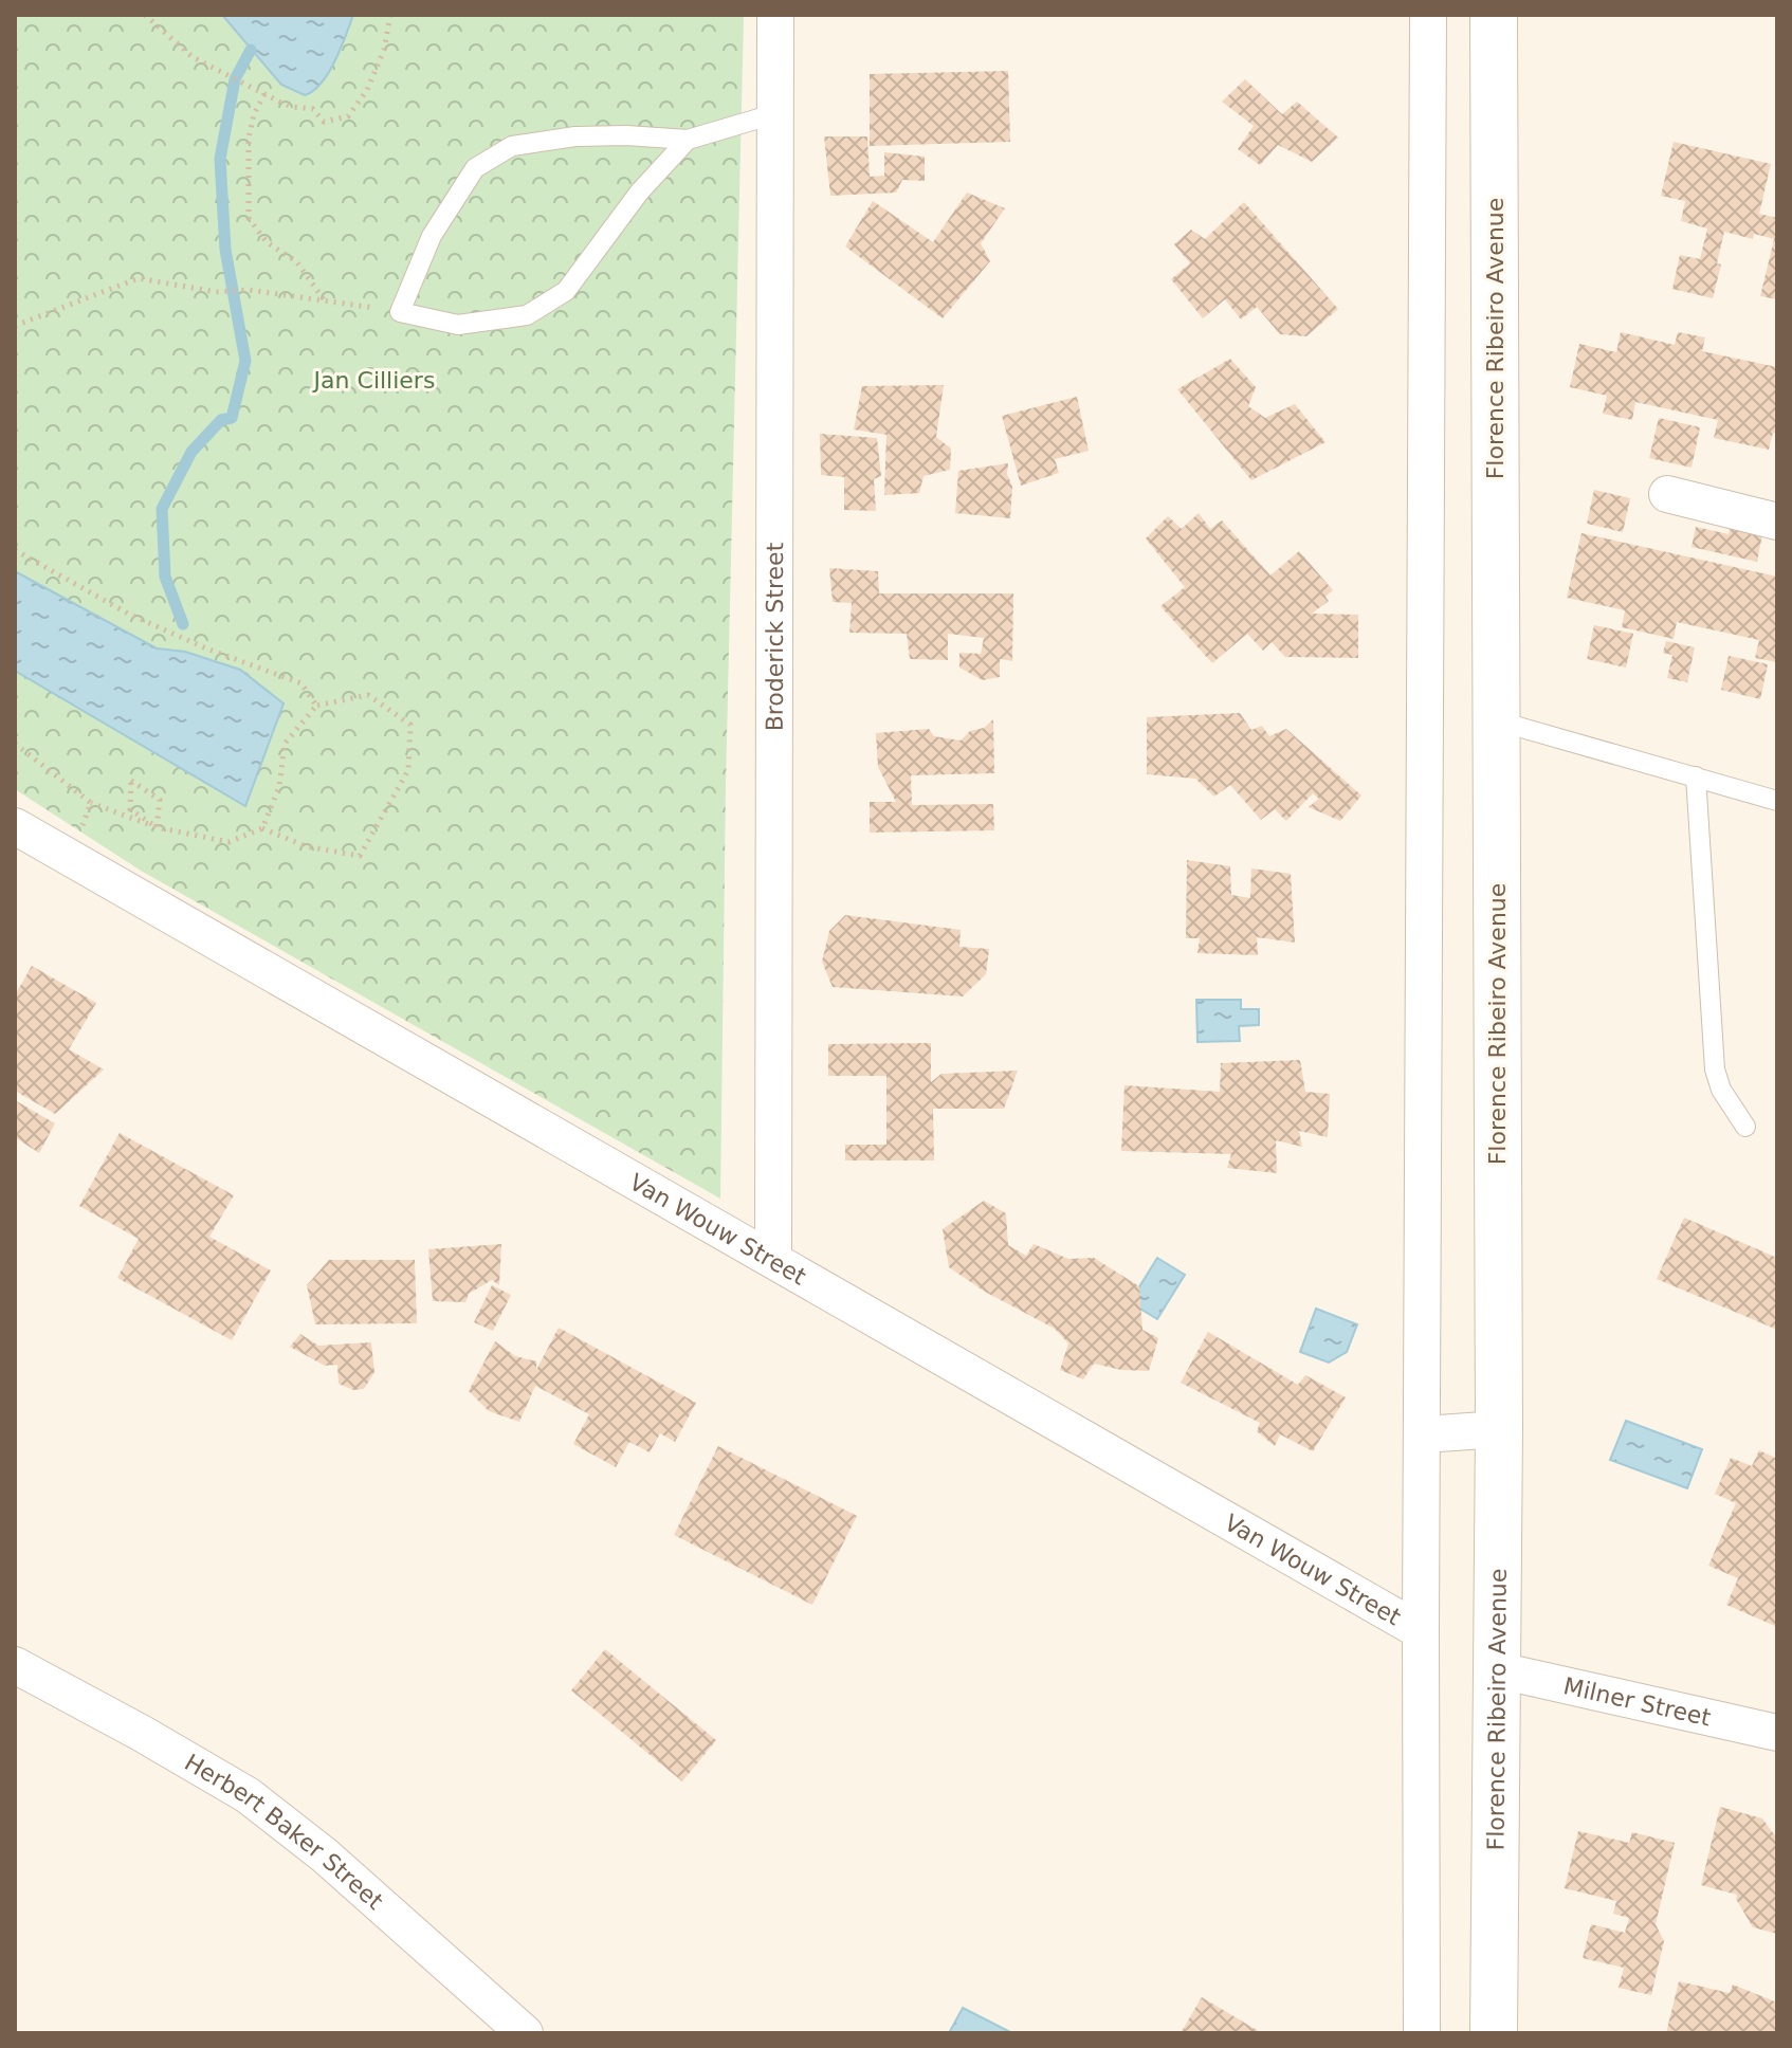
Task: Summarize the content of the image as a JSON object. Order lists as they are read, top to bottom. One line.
{"streets":{"main road":["Florence Ribeiro Avenue"],"street":["Broderick Street","Van Wouw Street","Milner Street","Herbert Baker Street"]},"crossings":[["Florence Ribeiro Avenue","Milner Street"],["Broderick Street","Van Wouw Street"]],"parks":["Jan Cilliers"]}
